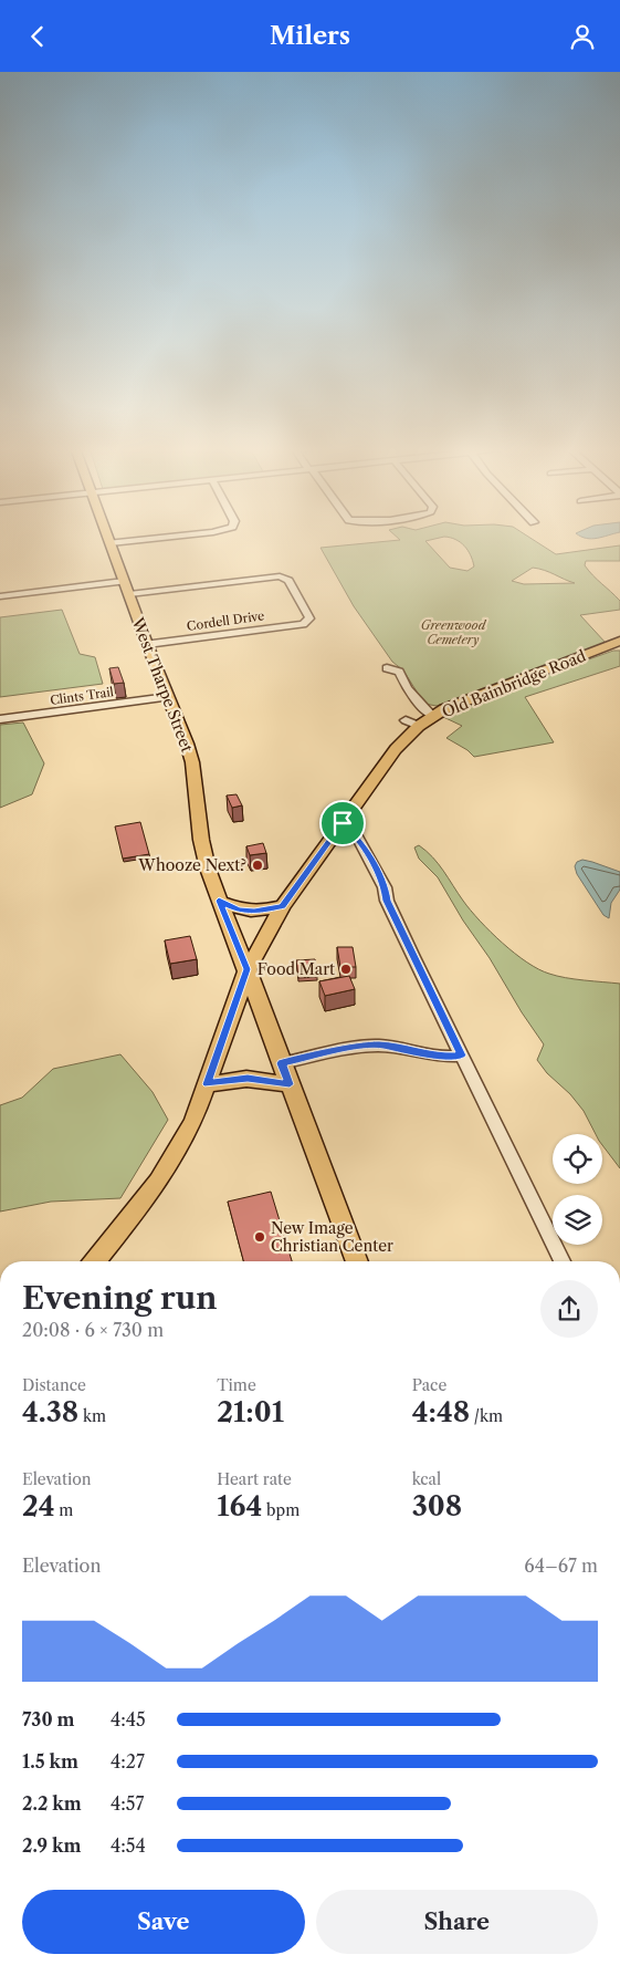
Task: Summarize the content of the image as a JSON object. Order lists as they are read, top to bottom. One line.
{"streets":{"main road":["Old Bainbridge Road","West Tharpe Street"],"street":["Cordell Drive","Clints Trail"]},"crossings":[["Cordell Drive","West Tharpe Street"],["Old Bainbridge Road","West Tharpe Street"],["West Tharpe Street","Clints Trail"]],"parks":["Greenwood Cemetery"],"places":["Whooze Next?","Food Mart","New Image Christian Center"],"page":{"header":"Milers","heading":["Evening run","20:08 · 6 × 730 m"],"stats":[["Distance","4.38 km"],["Time","21:01"],["Pace","4:48 /km"],["Elevation","24 m"],["Heart rate","164 bpm"],["kcal","308"]],"chart":["Elevation","64–67 m"],"list":[{"name":"730 m","note":"4:45"},{"name":"1.5 km","note":"4:27"},{"name":"2.2 km","note":"4:57"},{"name":"2.9 km","note":"4:54"}],"buttons":["Save","Share"]}}
